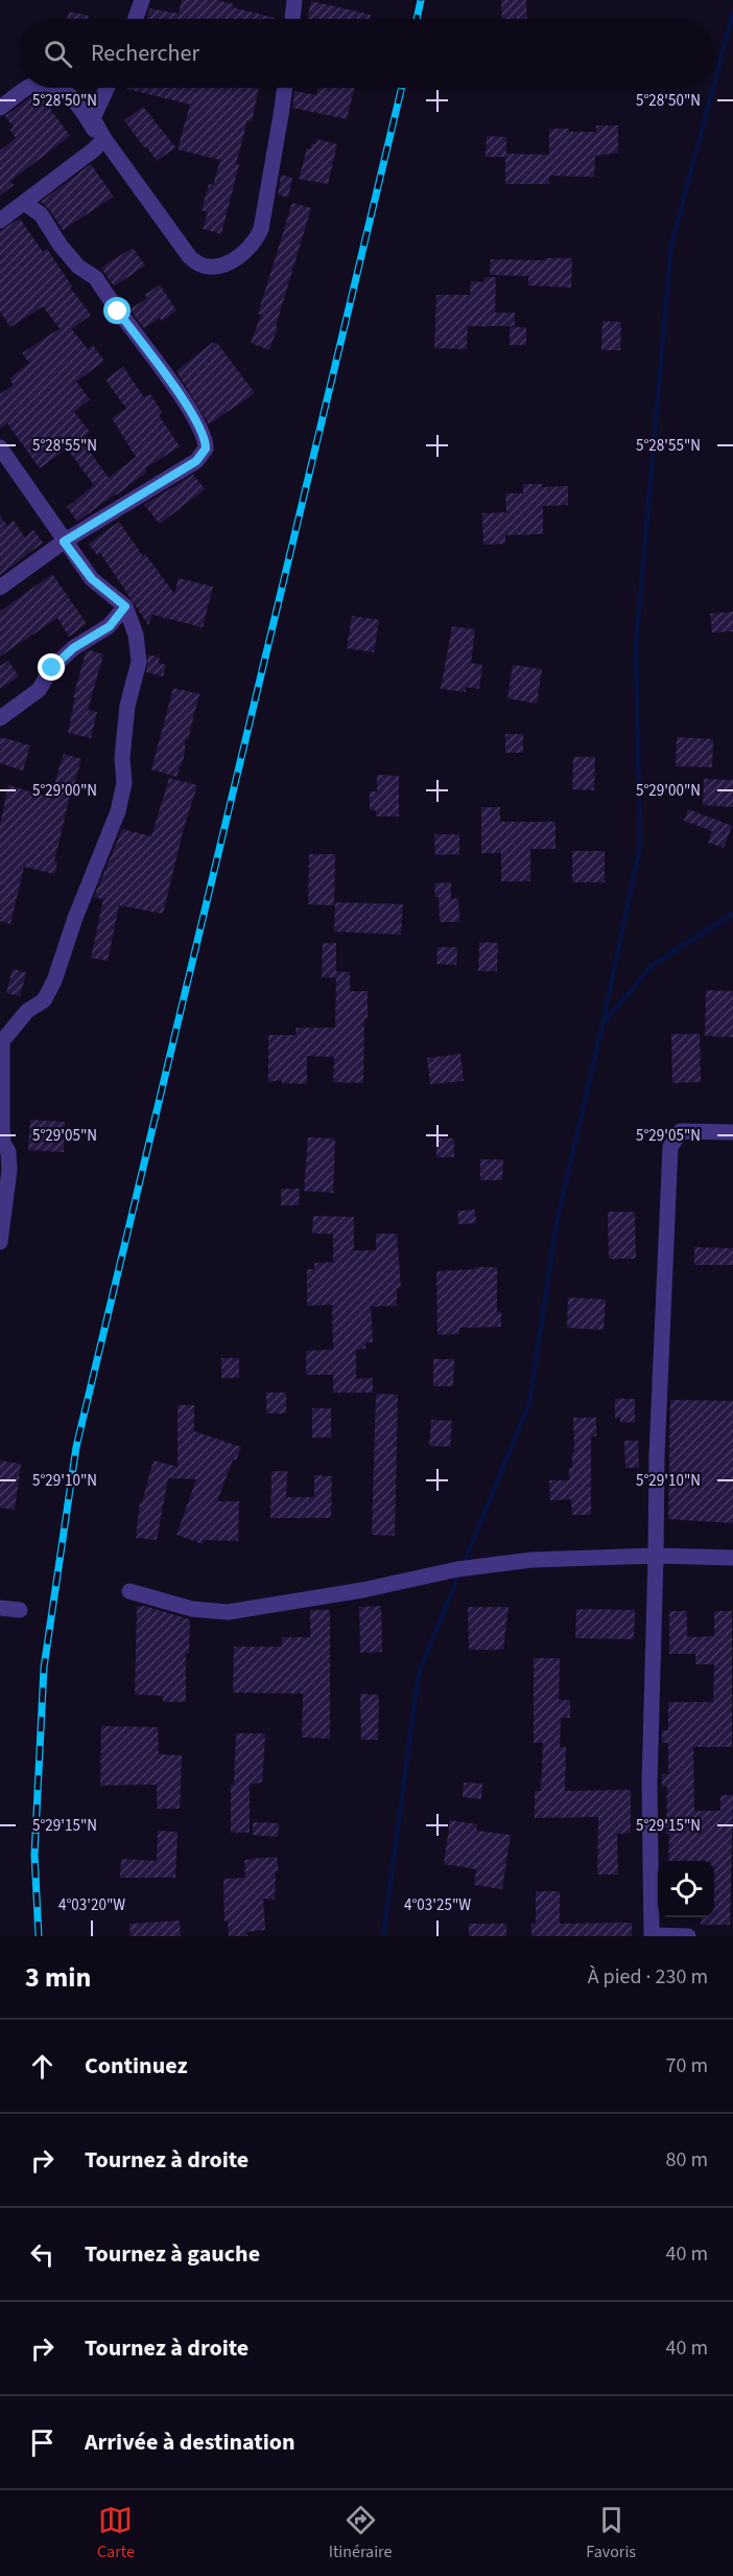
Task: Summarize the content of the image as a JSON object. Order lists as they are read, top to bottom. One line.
{"page":{"search":"Rechercher","heading":["3 min","À pied · 230 m"],"list":[["Continuez","70 m"],["Tournez à droite","80 m"],["Tournez à gauche","40 m"],["Tournez à droite","40 m"],"Arrivée à destination"],"nav":["Carte","Itinéraire","Favoris"]},"coordinates":["5°28'50\"N","5°28'55\"N","5°29'00\"N","5°29'05\"N","5°29'10\"N","5°29'15\"N","4°03'20\"W","4°03'25\"W"]}
